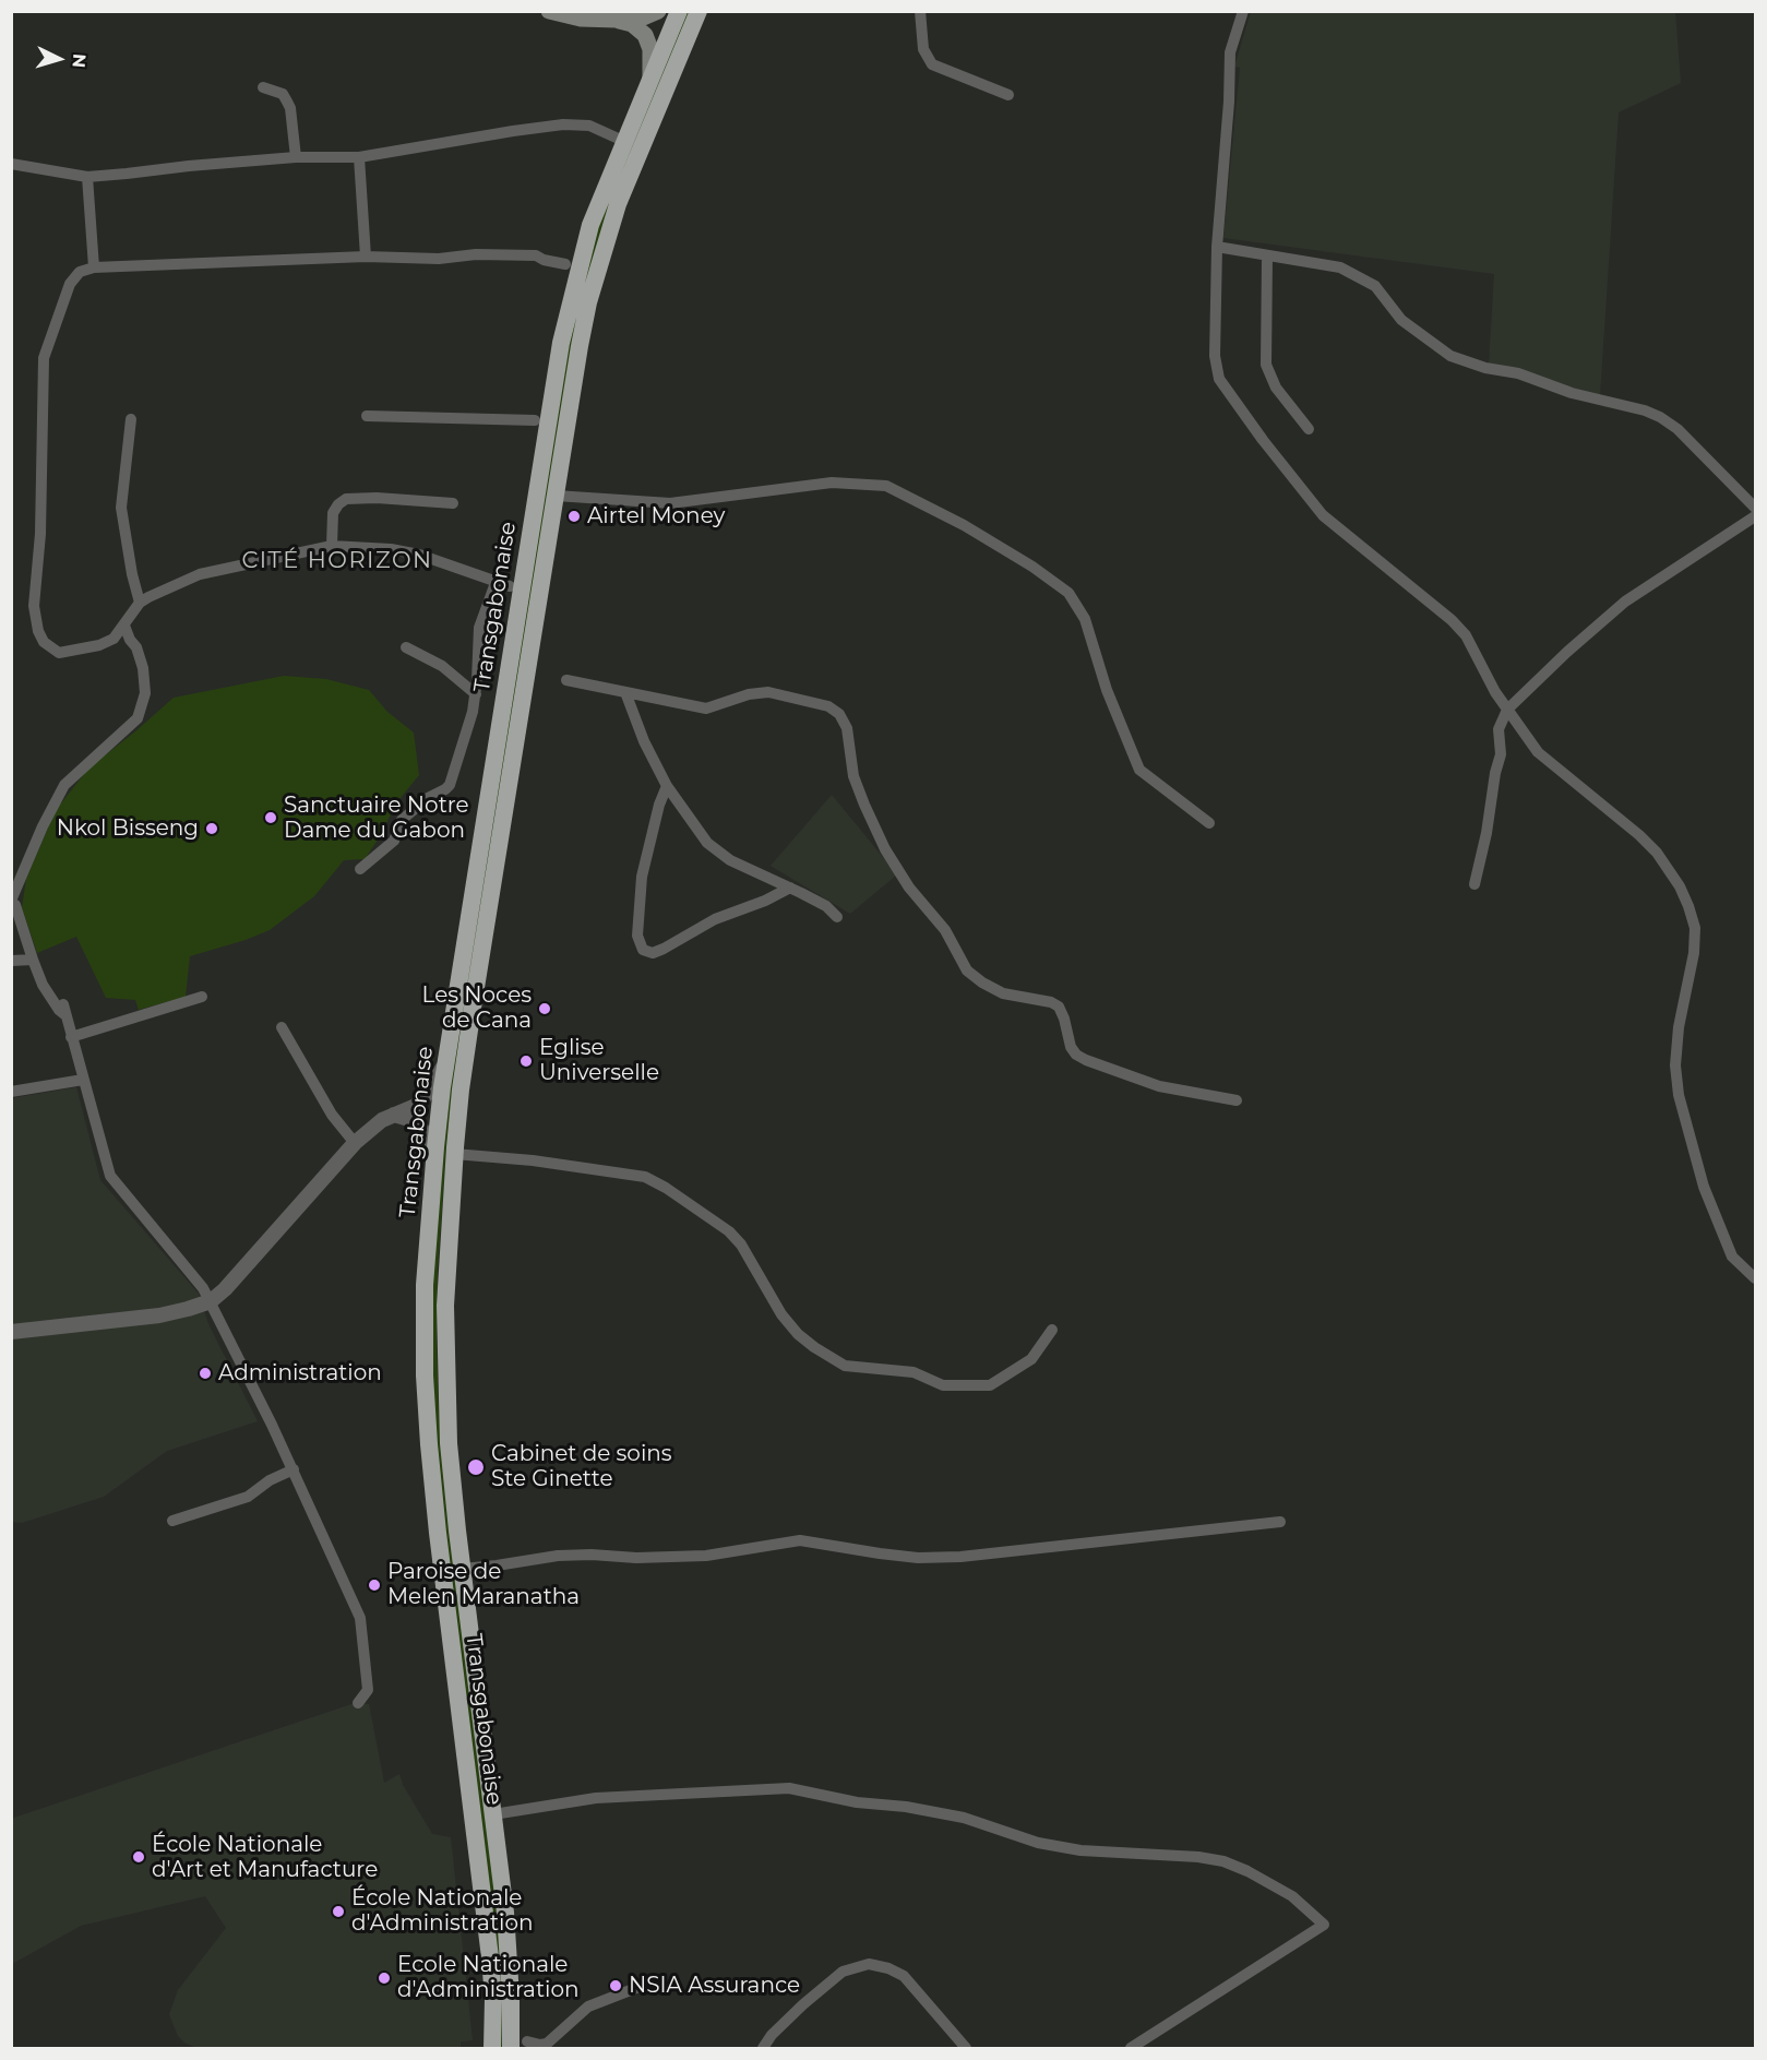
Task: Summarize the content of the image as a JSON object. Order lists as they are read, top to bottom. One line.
{"streets":{"highway":["Transgabonaise"]},"districts":["CITÉ HORIZON"],"places":["Airtel Money","Sanctuaire Notre Dame du Gabon","Nkol Bisseng","Les Noces de Cana","Eglise Universelle","Administration","Cabinet de soins Ste Ginette","Paroise de Melen Maranatha","École Nationale d'Art et Manufacture","École Nationale d'Administration","Ecole Nationale d'Administration","NSIA Assurance"],"north":"right"}
